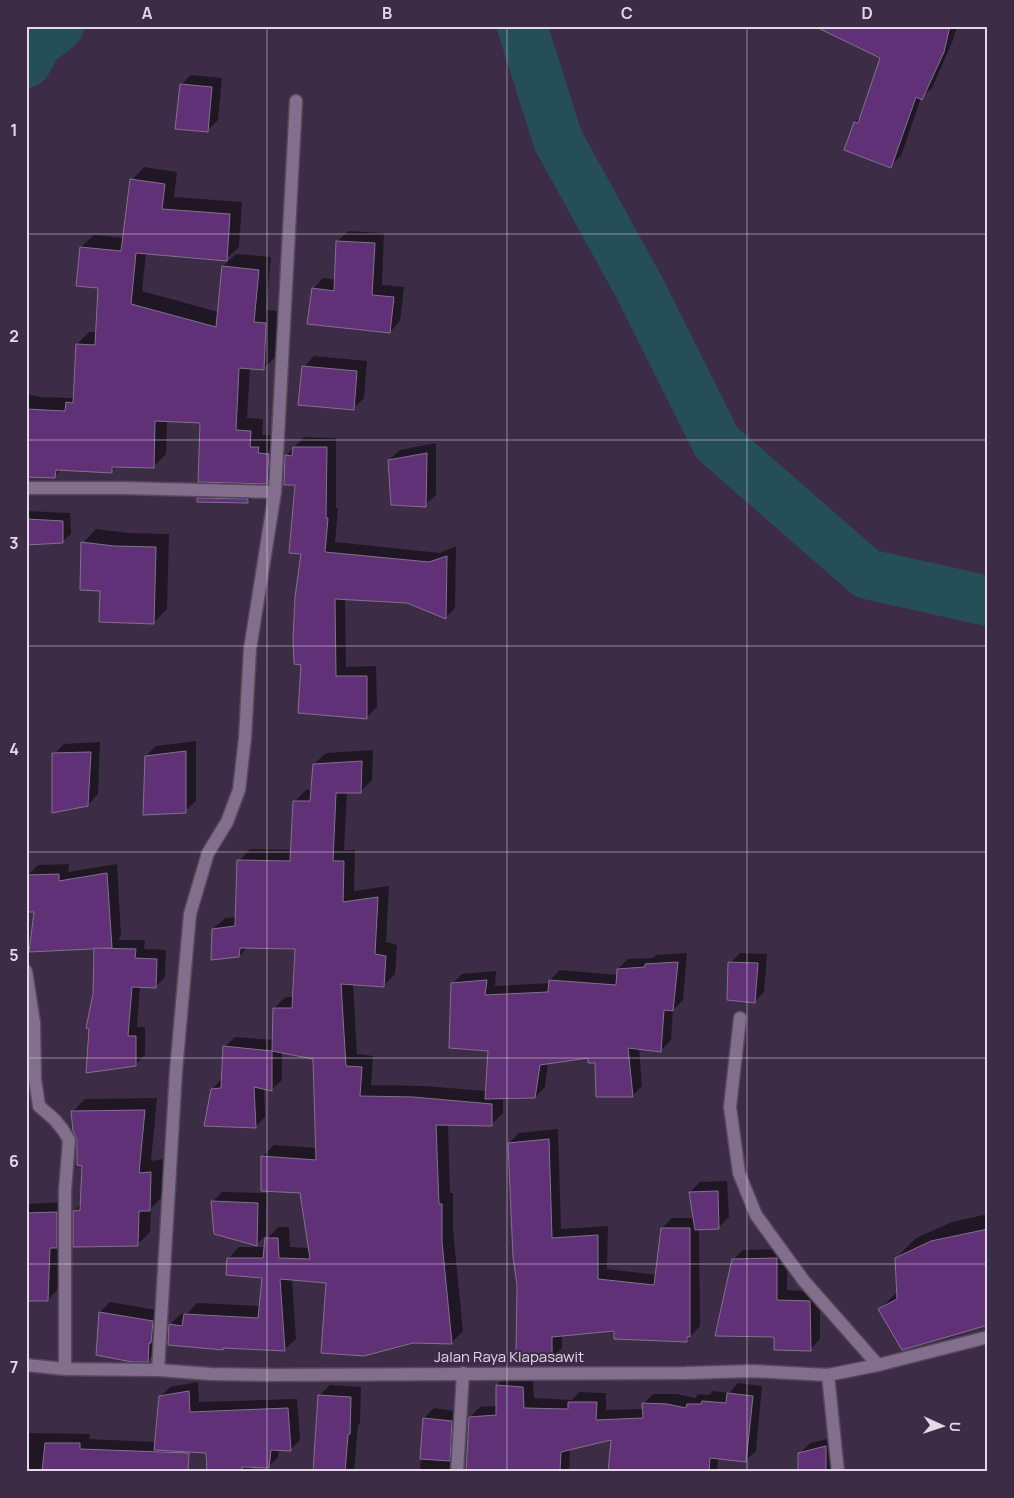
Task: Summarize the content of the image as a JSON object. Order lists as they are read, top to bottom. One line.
{"streets":{"street":["Jalan Raya Klapasawit"]},"north":"right","grid":{"columns":["A","B","C","D"],"rows":["1","2","3","4","5","6","7"]}}
